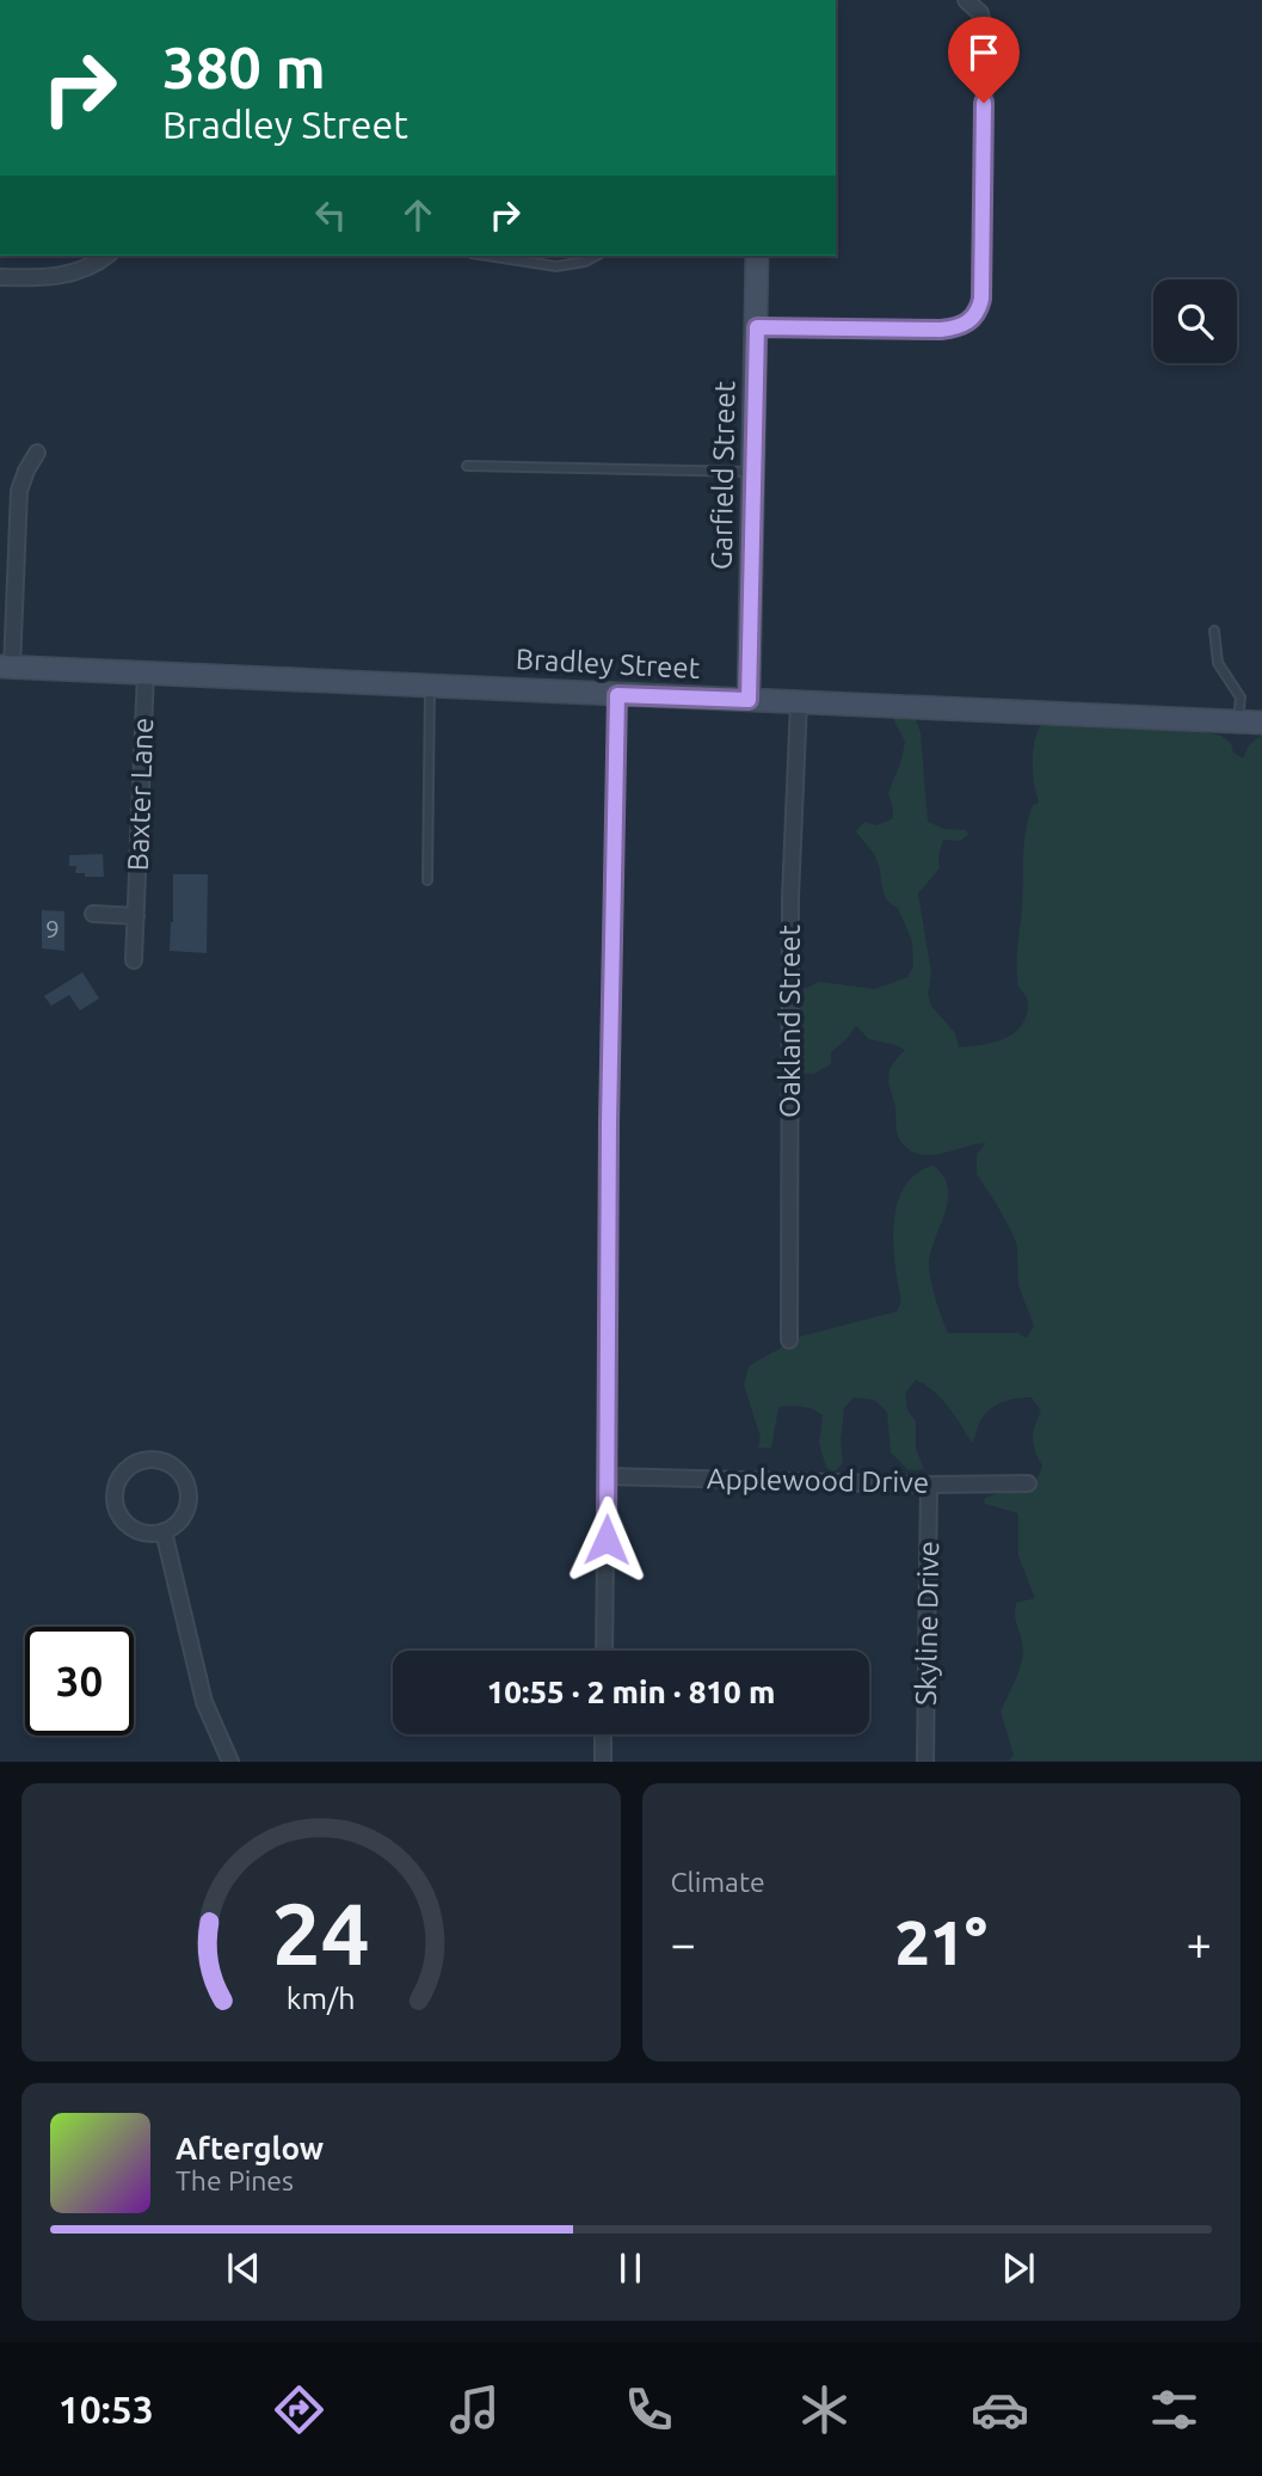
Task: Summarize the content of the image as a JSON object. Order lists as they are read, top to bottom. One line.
{"streets":{"main road":["Garfield Street","Bradley Street"],"street":["Baxter Lane","Oakland Street","Applewood Drive","Skyline Drive"]},"crossings":[["Garfield Street","Bradley Street"],["Bradley Street","Baxter Lane"],["Bradley Street","Oakland Street"],["Applewood Drive","Skyline Drive"]],"house_numbers":["9"],"page":{"turn":["380 m","Bradley Street"],"limit":"30","trip":"10:55 · 2 min · 810 m","tile":"Climate","heat":["−","21°","+"],"song":["Afterglow","The Pines"],"tabs":"10:53","gauge":["24","km/h"]}}
